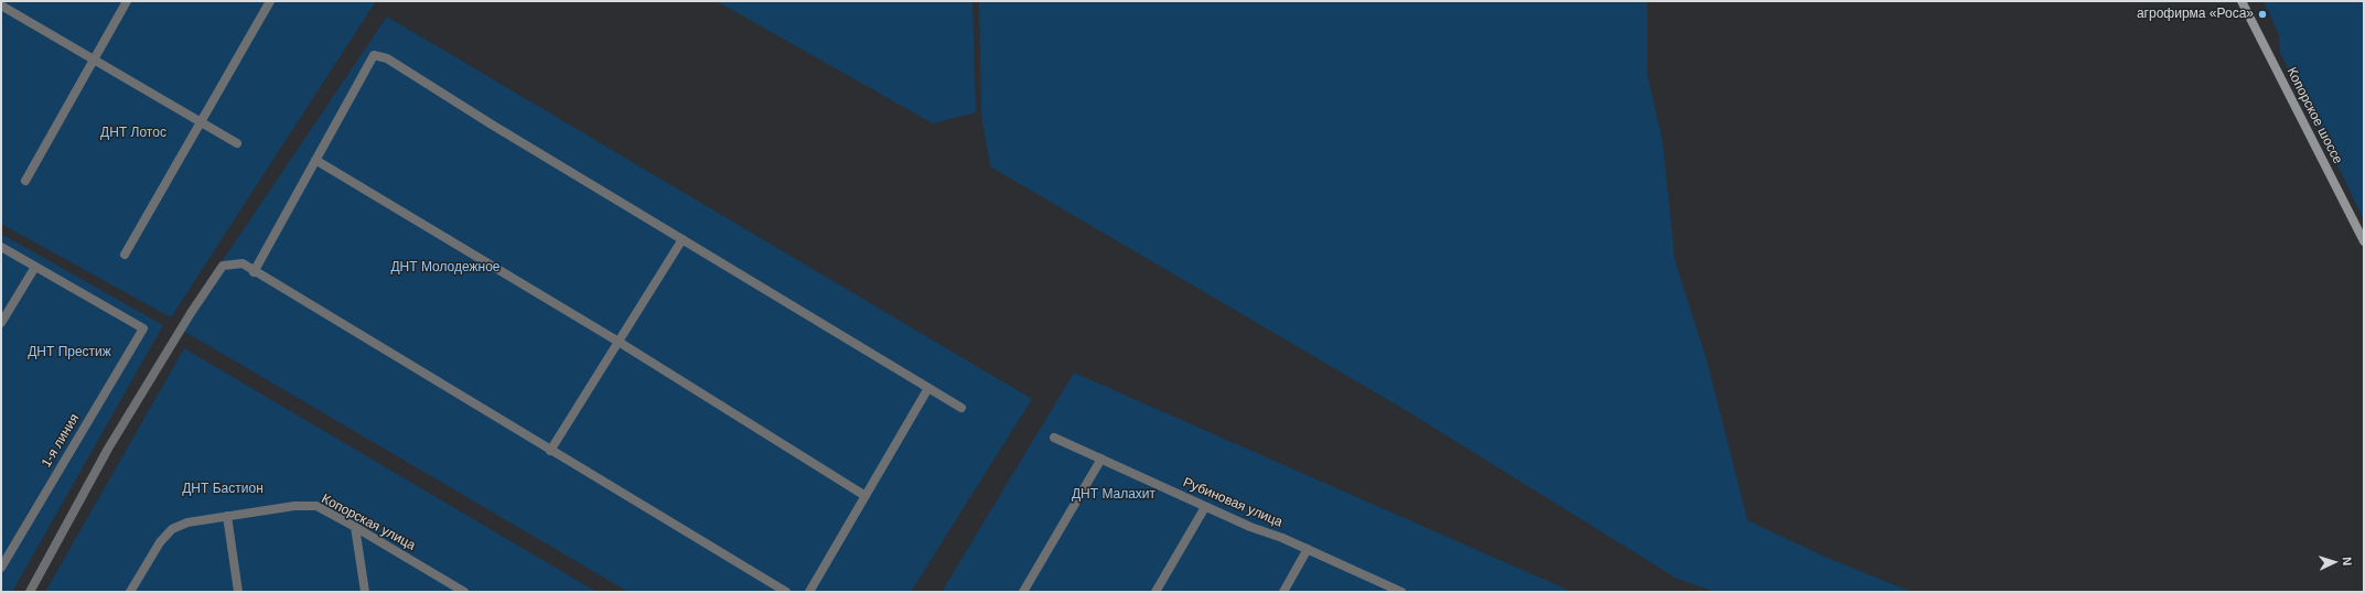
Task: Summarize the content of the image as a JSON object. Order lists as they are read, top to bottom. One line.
{"streets":{"main road":["Копорское шоссе"],"street":["1-я линия","Рубиновая улица","Копорская улица"]},"parks":["ДНТ Лотос","ДНТ Молодежное","ДНТ Престиж","ДНТ Бастион","ДНТ Малахит"],"places":["агрофирма «Роса»"],"north":"right"}
